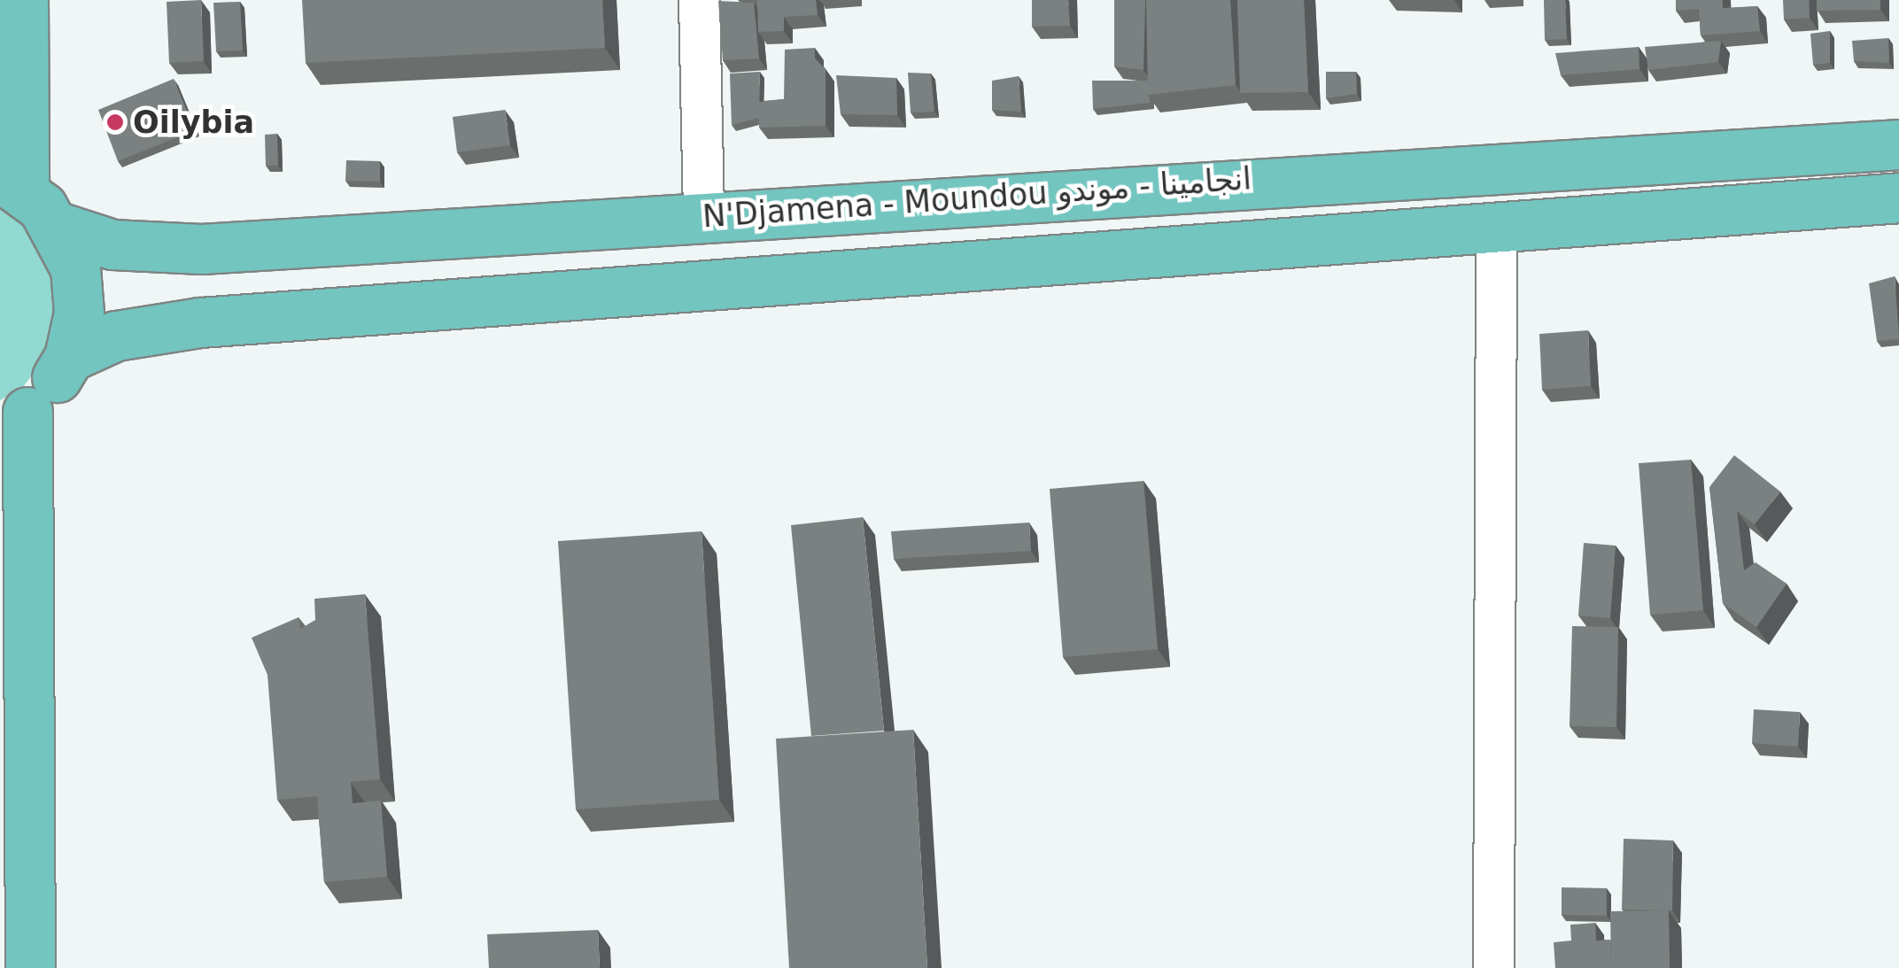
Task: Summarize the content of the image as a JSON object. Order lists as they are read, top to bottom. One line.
{"streets":{"main road":["N'Djamena - Moundou انجامينا - موندو"]},"places":["Oilybia"]}
